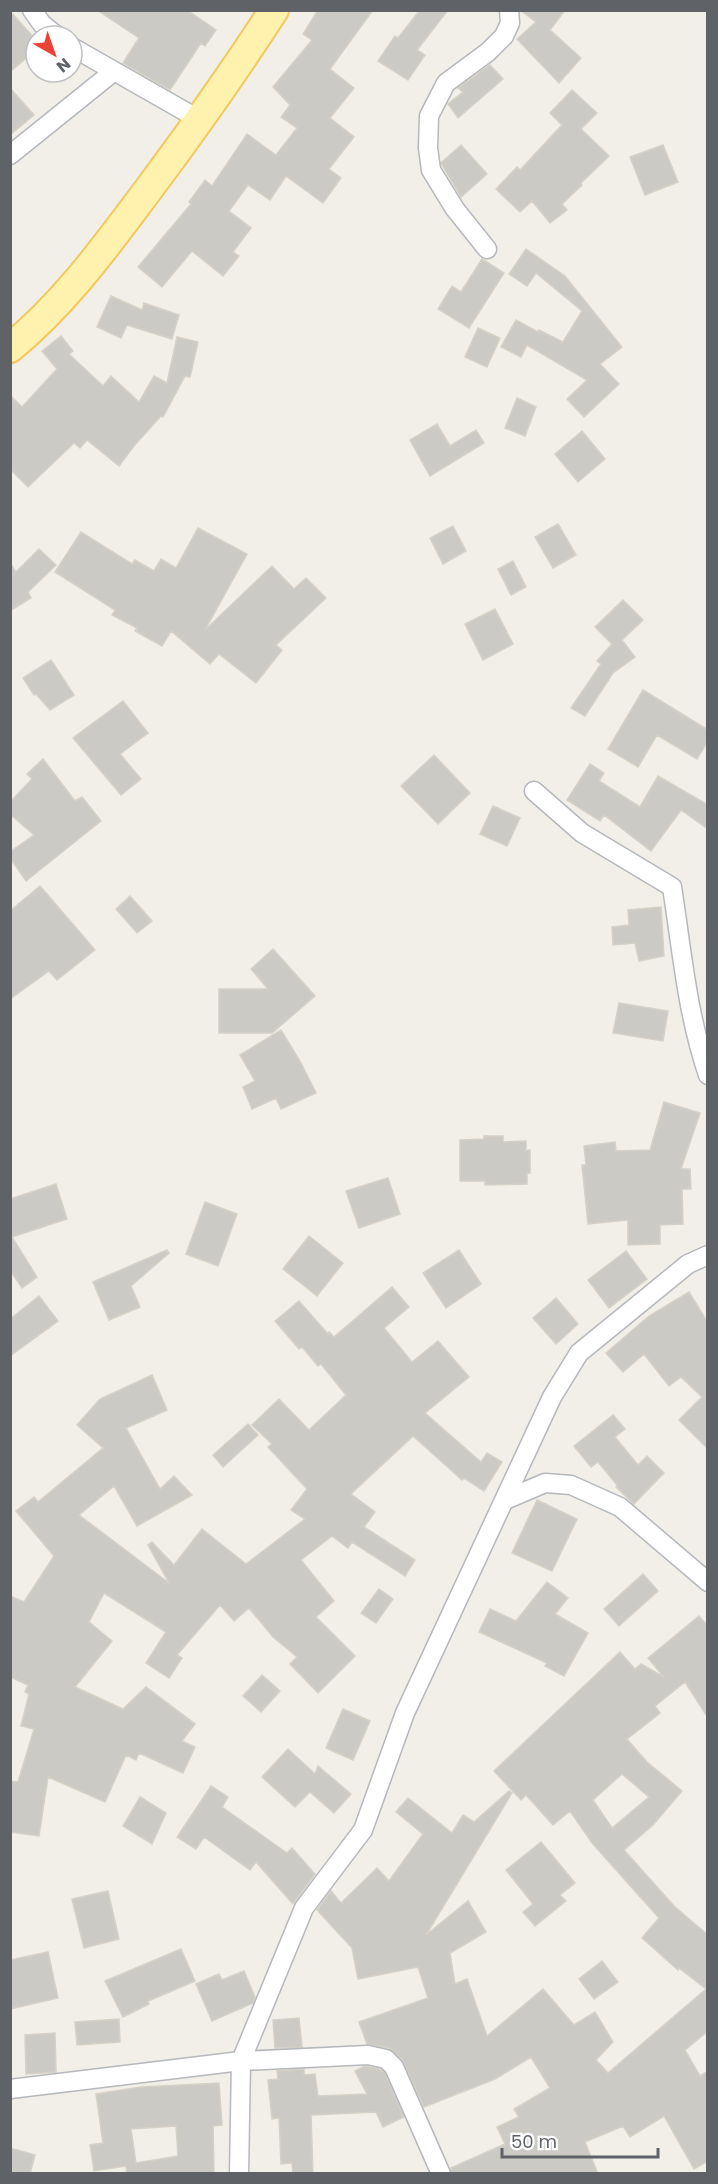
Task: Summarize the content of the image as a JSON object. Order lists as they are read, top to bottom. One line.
{"scale_bar":"50 m","north":"bottom right"}
